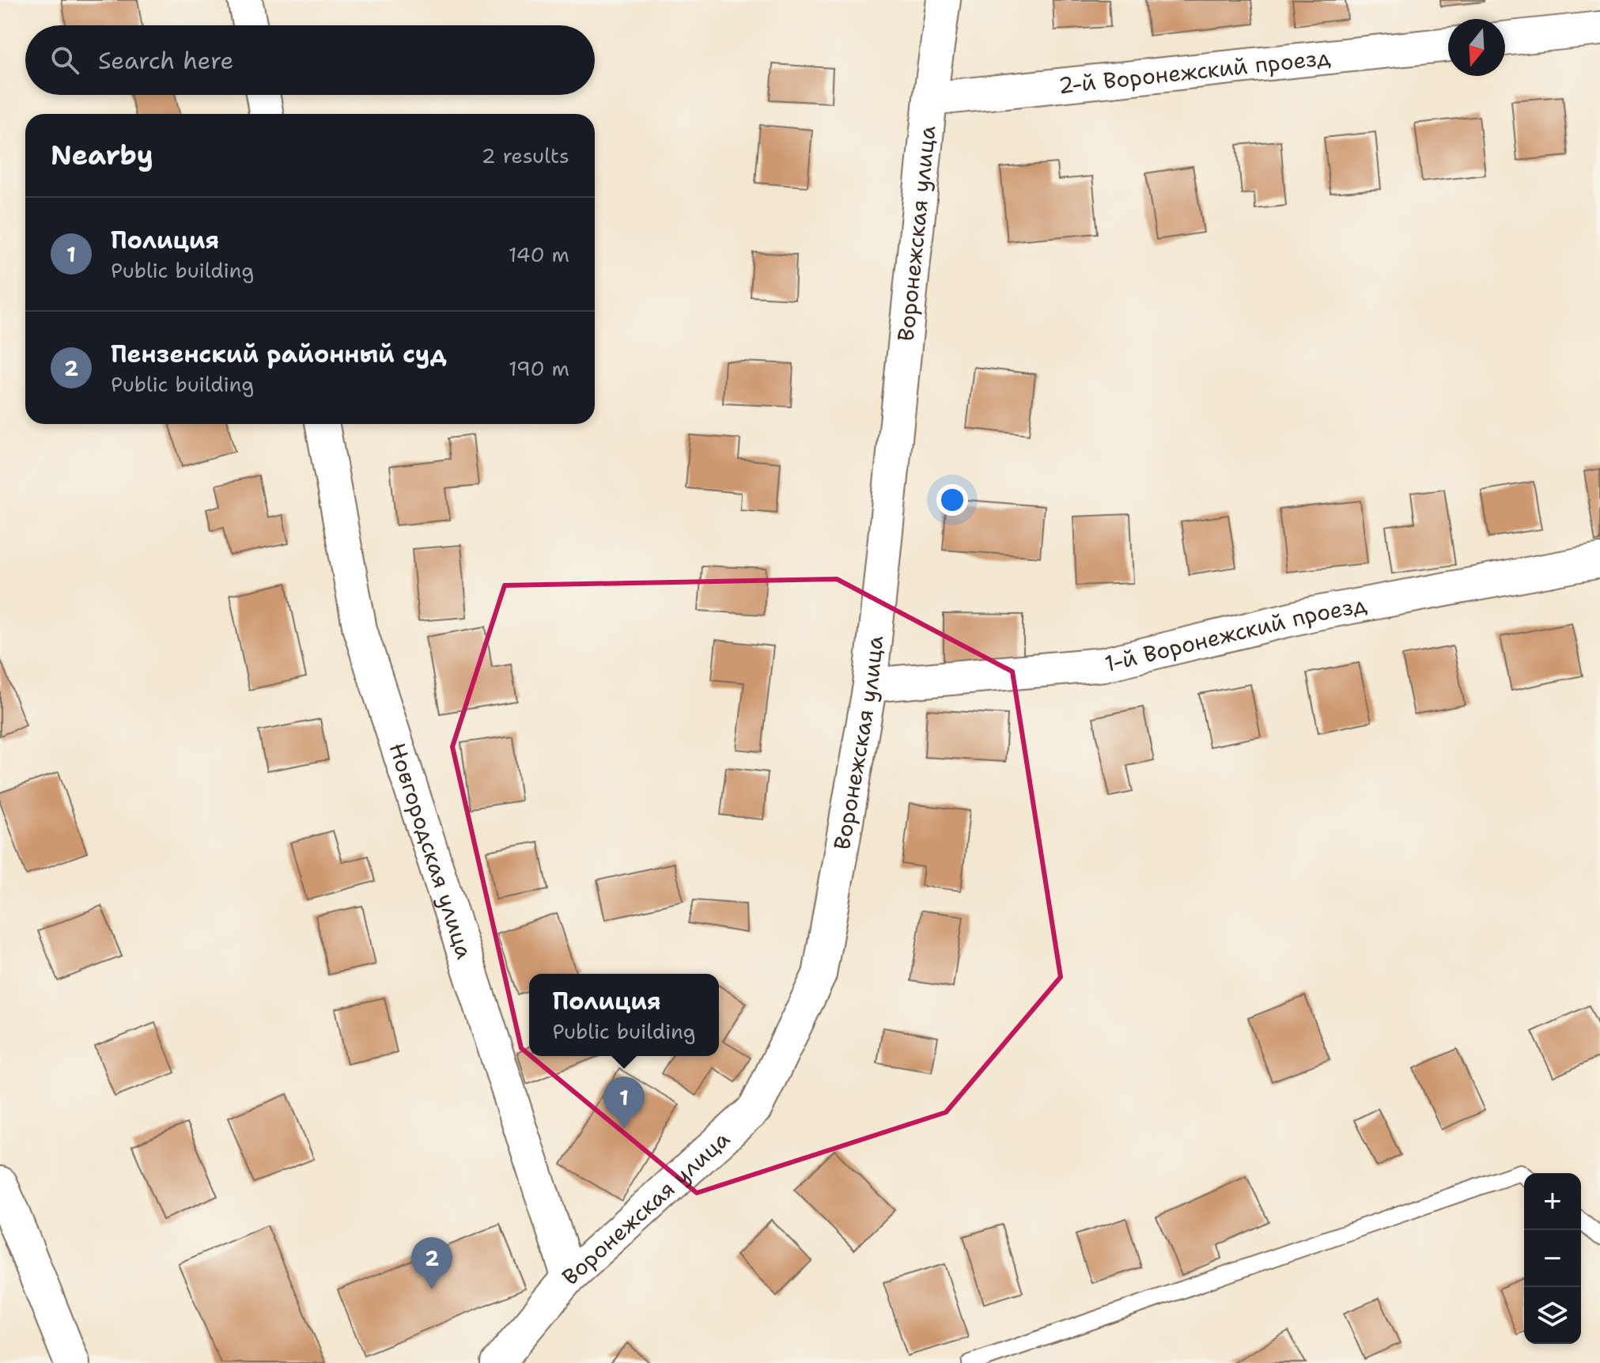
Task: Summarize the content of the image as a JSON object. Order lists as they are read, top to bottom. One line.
{"streets":{"street":["2-й Воронежский проезд","Воронежская улица","1-й Воронежский проезд","Новгородская улица"]},"crossings":[["2-й Воронежский проезд","Воронежская улица"],["Воронежская улица","1-й Воронежский проезд"],["Воронежская улица","Новгородская улица"]],"north":"bottom","page":{"search":"Search here","heading":["Nearby","2 results"],"list":[{"mark":"1","name":"Полиция","note":"Public building","value":"140 m"},{"mark":"2","name":"Пензенский районный суд","note":"Public building","value":"190 m"}],"popup":["Полиция","Public building"],"pins":["1","2"],"map_buttons":["+","−"]}}
